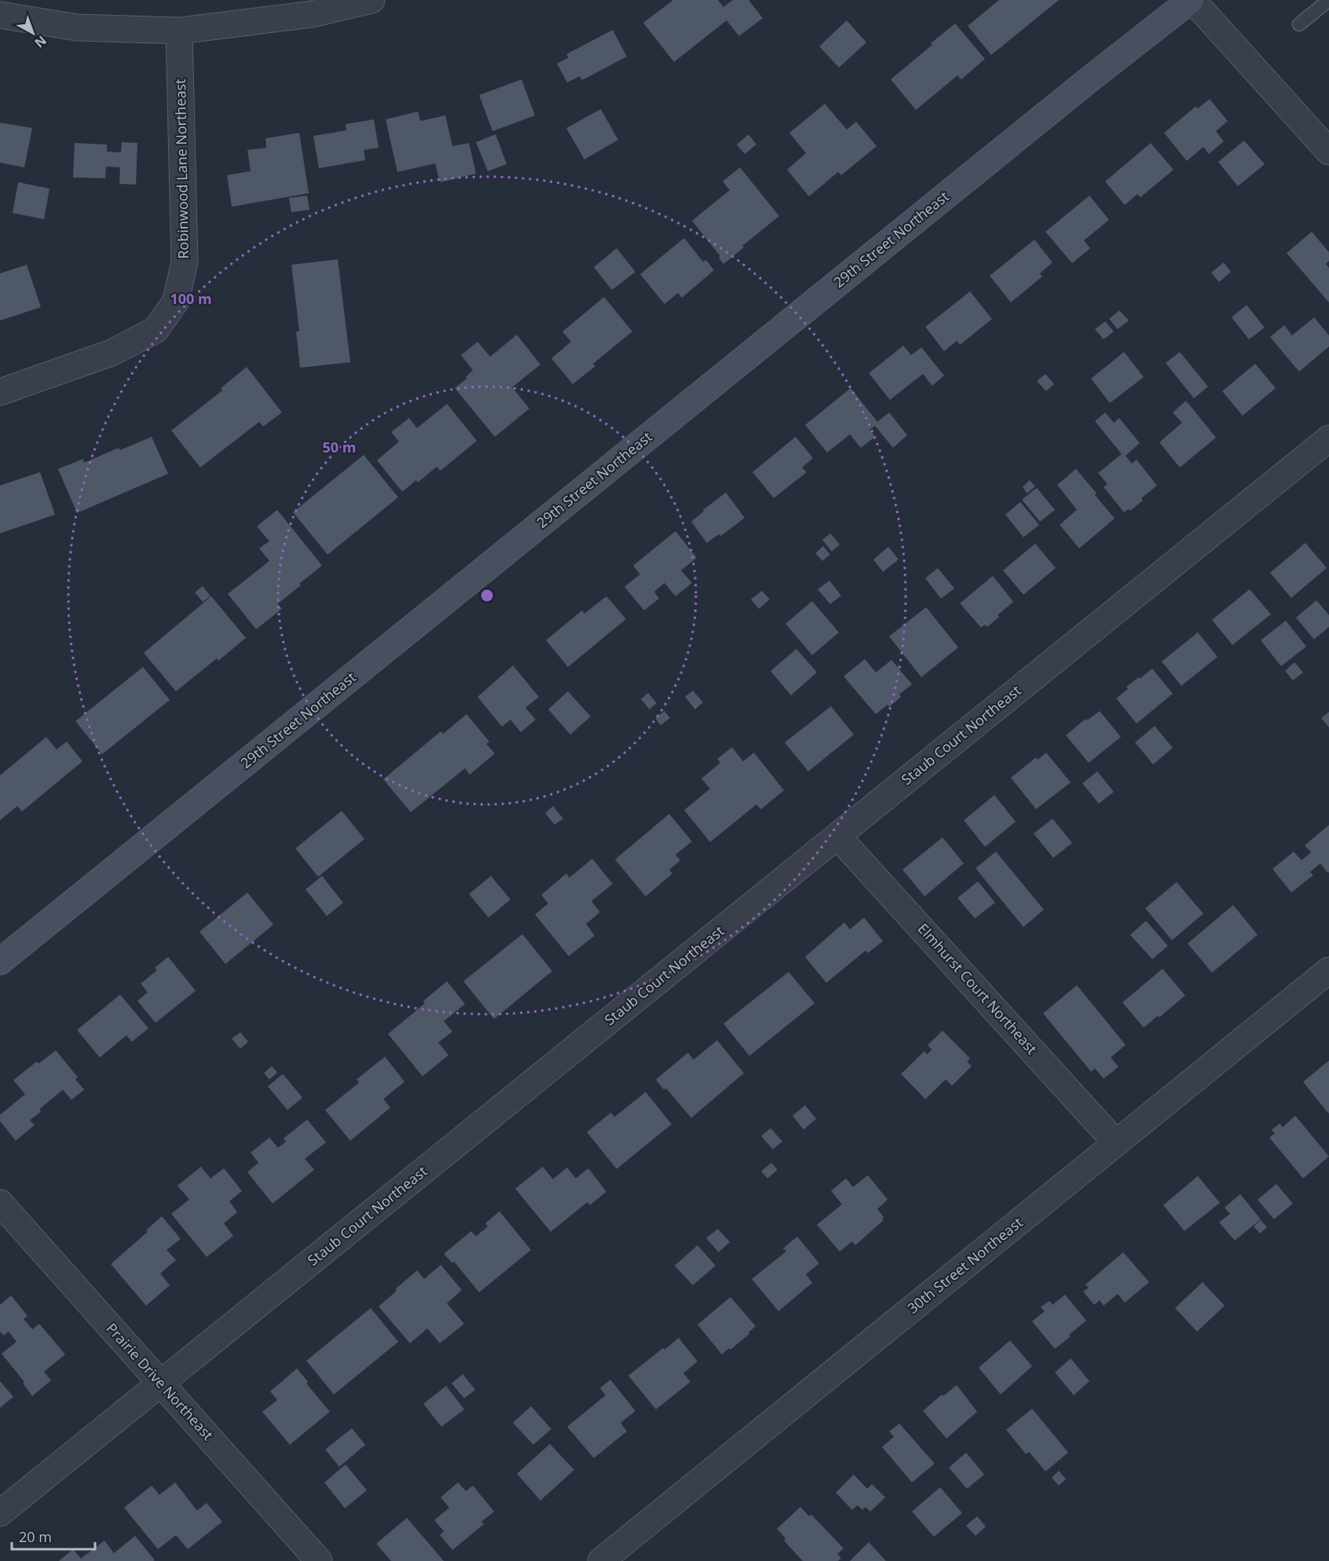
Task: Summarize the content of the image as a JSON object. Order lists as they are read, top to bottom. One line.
{"streets":{"main road":["29th Street Northeast"],"street":["Robinwood Lane Northeast","Staub Court Northeast","Elmhurst Court Northeast","30th Street Northeast","Prairie Drive Northeast"]},"crossings":[["Staub Court Northeast","Elmhurst Court Northeast"],["Staub Court Northeast","Prairie Drive Northeast"],["Elmhurst Court Northeast","30th Street Northeast"]],"scale_bar":"20 m","north":"bottom right","rings":["100 m","50 m"]}
